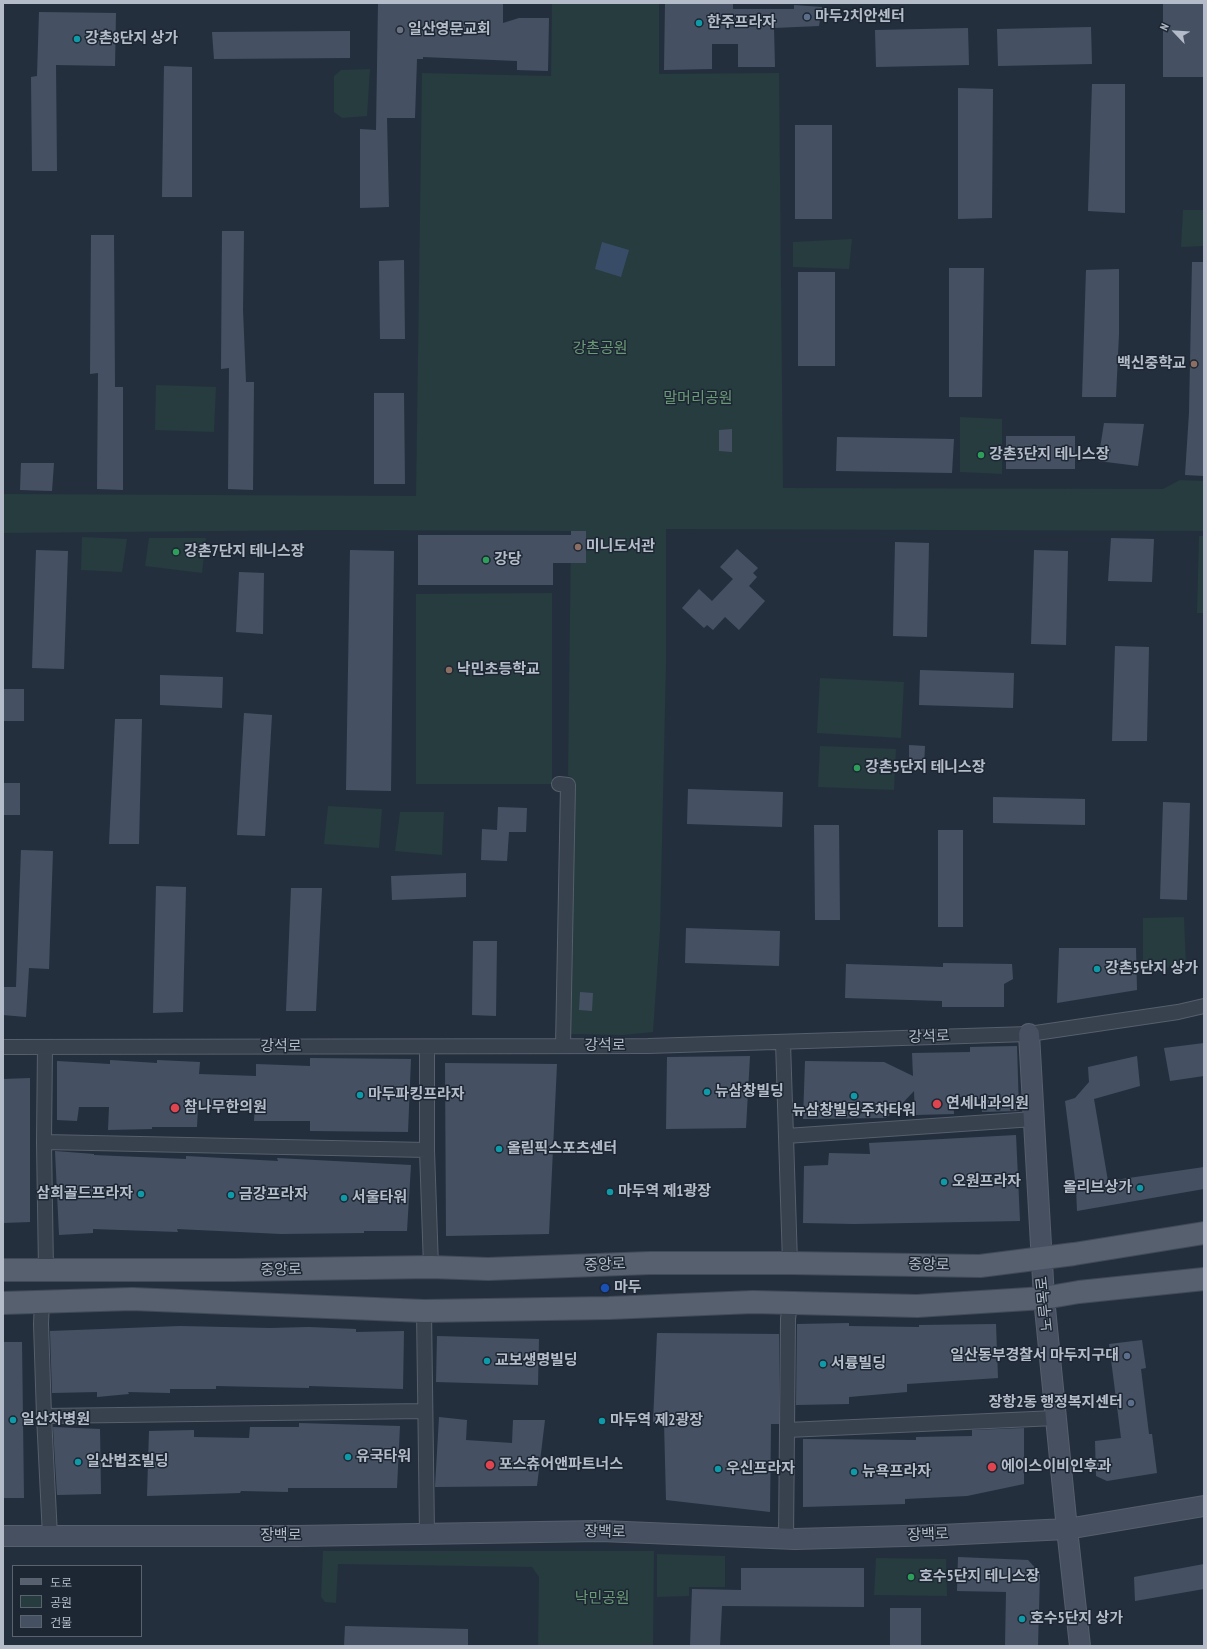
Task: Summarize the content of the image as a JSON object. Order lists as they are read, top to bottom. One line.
{"streets":{"main road":["중앙로"],"street":["강석로","노루목로","장백로"]},"crossings":[["강석로","노루목로"],["중앙로","노루목로"],["노루목로","장백로"]],"parks":["강촌공원","말머리공원","낙민공원"],"places":["마두2치안센터","한주프라자","일산영문교회","강촌8단지 상가","백신중학교","강촌3단지 테니스장","미니도서관","강촌7단지 테니스장","강당","낙민초등학교","강촌5단지 테니스장","강촌5단지 상가","뉴삼창빌딩","마두파킹프라자","뉴삼창빌딩주차타워","연세내과의원","참나무한의원","올림픽스포츠센터","오원프라자","올리브상가","마두역 제1광장","삼희골드프라자","금강프라자","서울타워","마두","일산동부경찰서 마두지구대","교보생명빌딩","서륭빌딩","장항2동 행정복지센터","일산차병원","마두역 제2광장","유국타워","일산법조빌딩","포스츄어앤파트너스","에이스이비인후과","우신프라자","뉴욕프라자","호수5단지 테니스장","호수5단지 상가"],"legend":["도로","공원","건물"],"north":"top left"}
